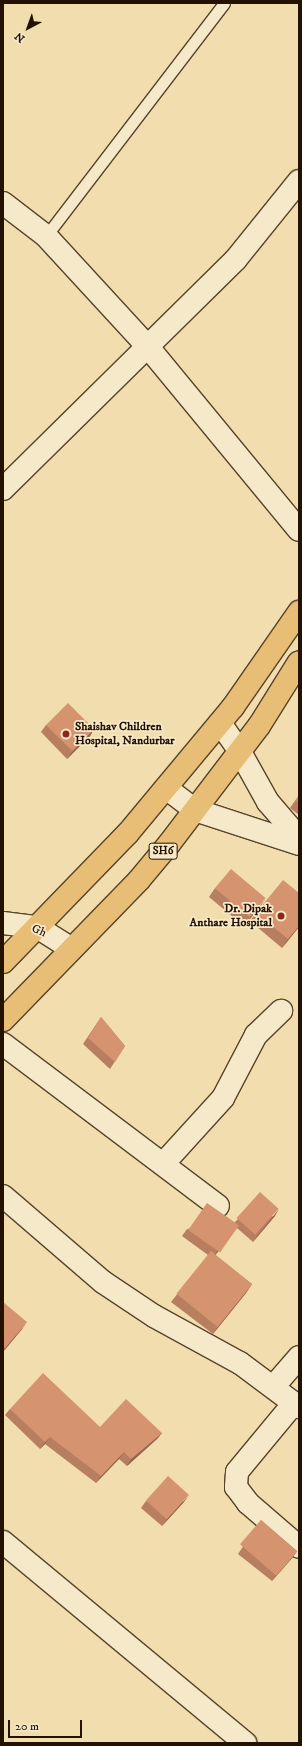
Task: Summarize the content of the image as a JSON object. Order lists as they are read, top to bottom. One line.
{"streets":{"main road":["SH6"],"street":["Gh"]},"crossings":[["SH6","Gh"]],"places":["Shaishav Children Hospital, Nandurbar","Dr. Dipak Anthare Hospital"],"scale_bar":"20 m","north":"bottom left"}
